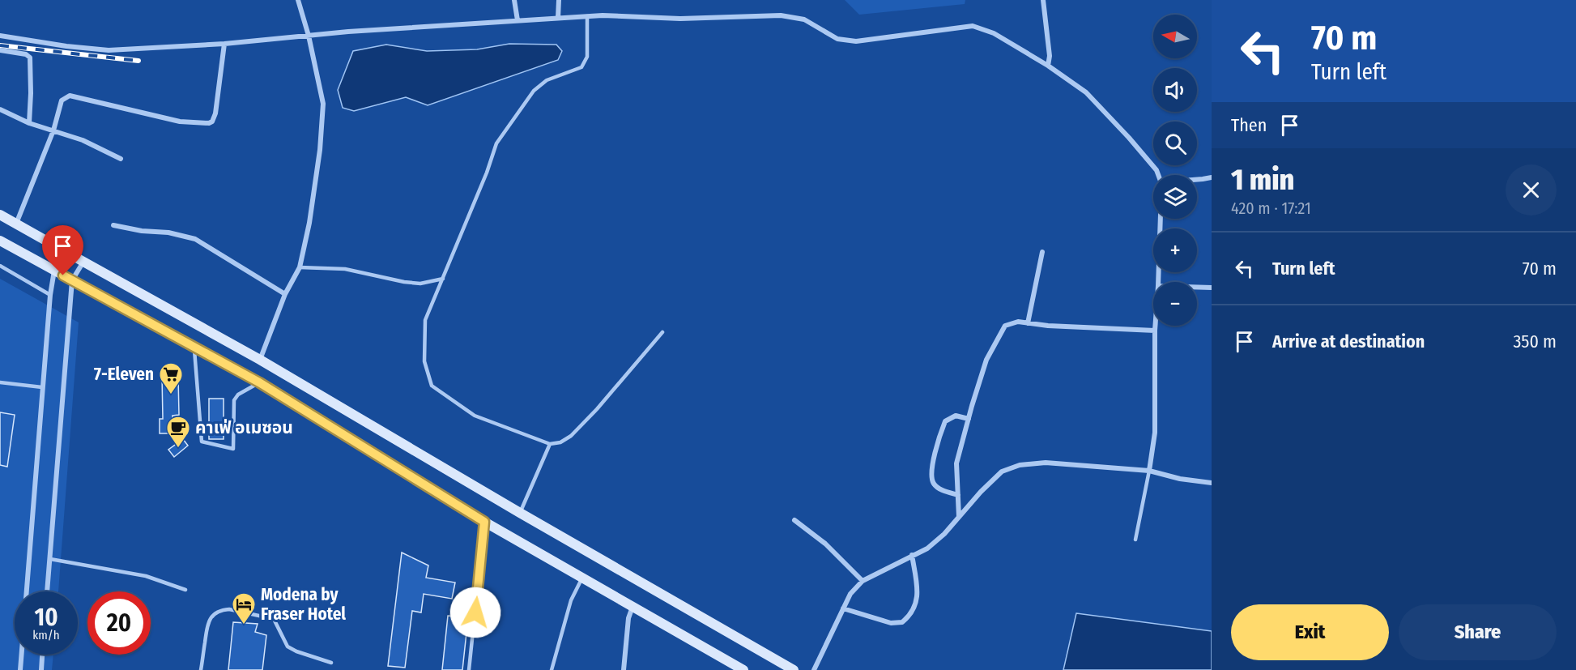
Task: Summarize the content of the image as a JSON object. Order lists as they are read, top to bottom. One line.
{"places":{"supermarket":["7-Eleven"],"cafe":["คาเฟ่ อเมซอน"],"hotel":["Modena by Fraser Hotel"]},"north":"left","page":{"turn":["70 m","Turn left"],"map_buttons":["+","−"],"then":"Then","heading":["1 min","420 m · 17:21"],"list":[{"name":"Turn left","value":"70 m"},{"name":"Arrive at destination","value":"350 m"}],"speed":"10 km/h","limit":"20","buttons":["Exit","Share"]}}
